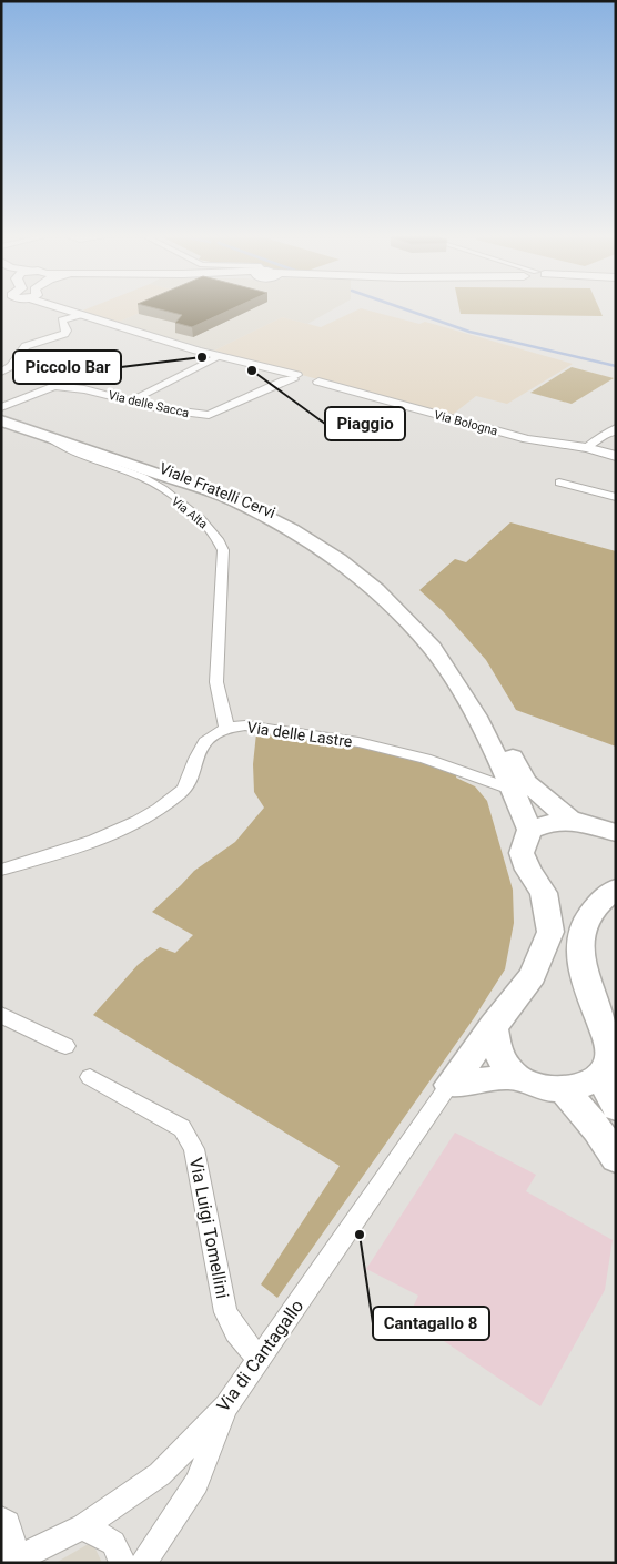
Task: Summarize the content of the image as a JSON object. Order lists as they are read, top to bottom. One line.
{"streets":{"main road":["Viale Fratelli Cervi"],"street":["Via delle Sacca","Via Bologna","Via Alta","Via delle Lastre","Via Luigi Tomellini","Via di Cantagallo"]},"crossings":[["Via delle Sacca","Via Bologna"],["Viale Fratelli Cervi","Via Alta"],["Viale Fratelli Cervi","Via delle Lastre"],["Via Alta","Via delle Lastre"],["Via Luigi Tomellini","Via di Cantagallo"]],"places":["Piccolo Bar","Piaggio","Cantagallo 8"]}
